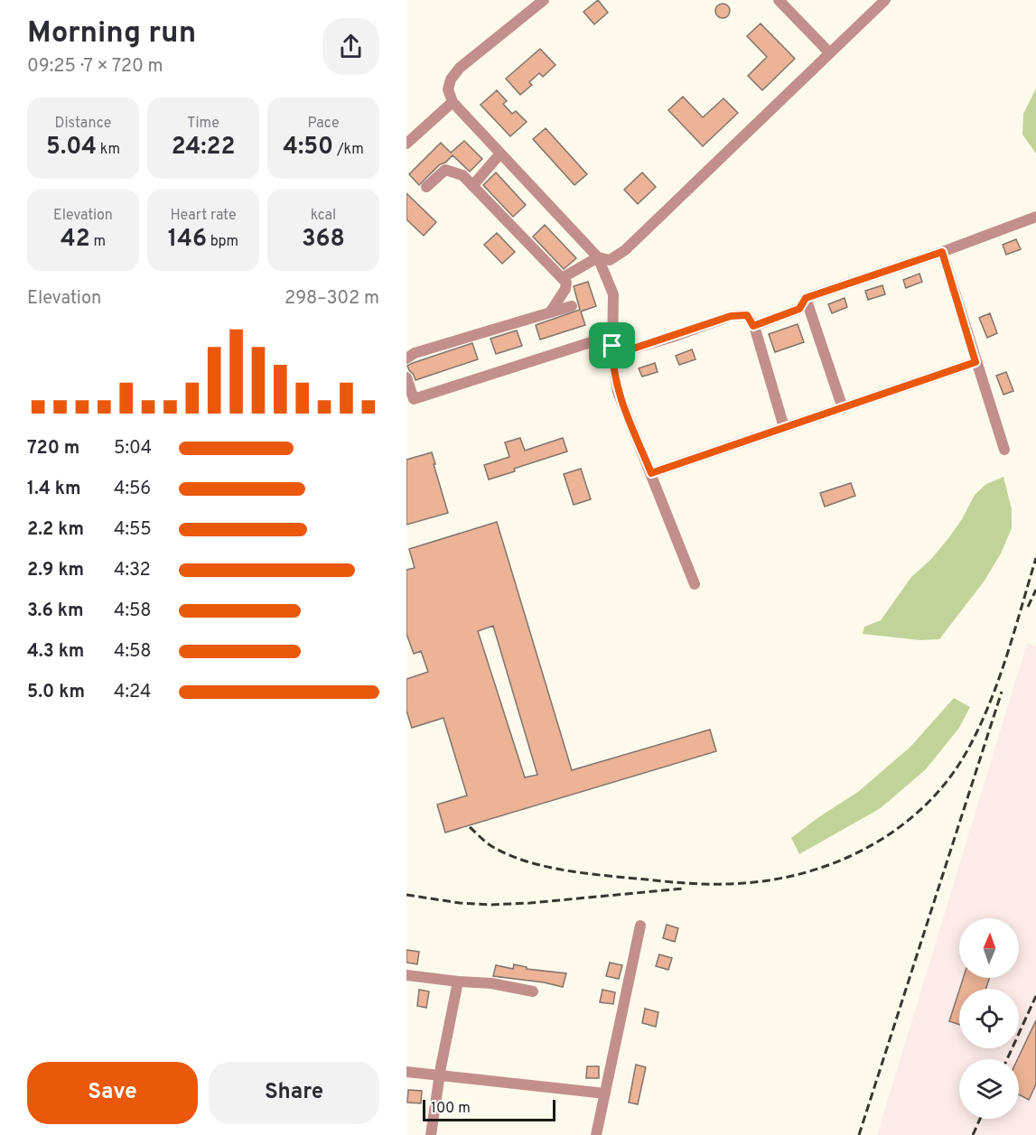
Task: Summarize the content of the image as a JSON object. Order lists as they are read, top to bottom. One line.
{"scale_bar":"100 m","north":"top","page":{"heading":["Morning run","09:25 · 7 × 720 m"],"stats":[["Distance","5.04 km"],["Time","24:22"],["Pace","4:50 /km"],["Elevation","42 m"],["Heart rate","146 bpm"],["kcal","368"]],"chart":["Elevation","298–302 m"],"list":[{"name":"720 m","note":"5:04"},{"name":"1.4 km","note":"4:56"},{"name":"2.2 km","note":"4:55"},{"name":"2.9 km","note":"4:32"},{"name":"3.6 km","note":"4:58"},{"name":"4.3 km","note":"4:58"},{"name":"5.0 km","note":"4:24"}],"buttons":["Save","Share"],"scale":"100 m"}}
